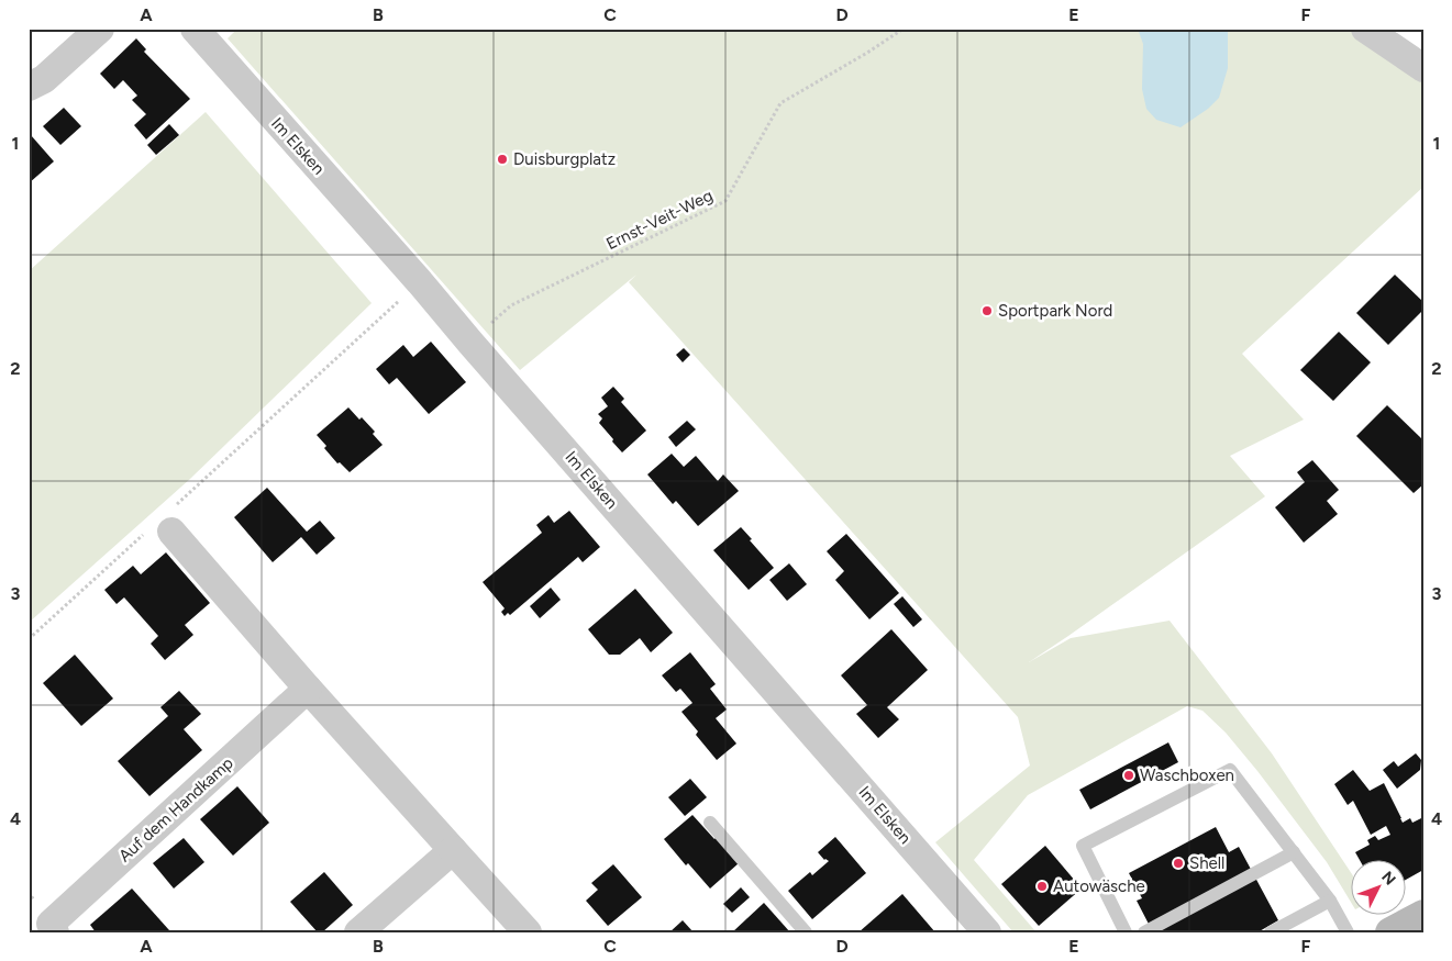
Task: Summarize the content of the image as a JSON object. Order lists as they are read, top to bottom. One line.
{"streets":{"street":["Im Elsken","Auf dem Handkamp"],"path":["Ernst-Veit-Weg"]},"crossings":[["Im Elsken","Ernst-Veit-Weg"]],"places":["Duisburgplatz","Sportpark Nord","Waschboxen","Shell","Autowäsche"],"north":"top right","grid":{"columns":["A","B","C","D","E","F"],"rows":["1","2","3","4"]}}
